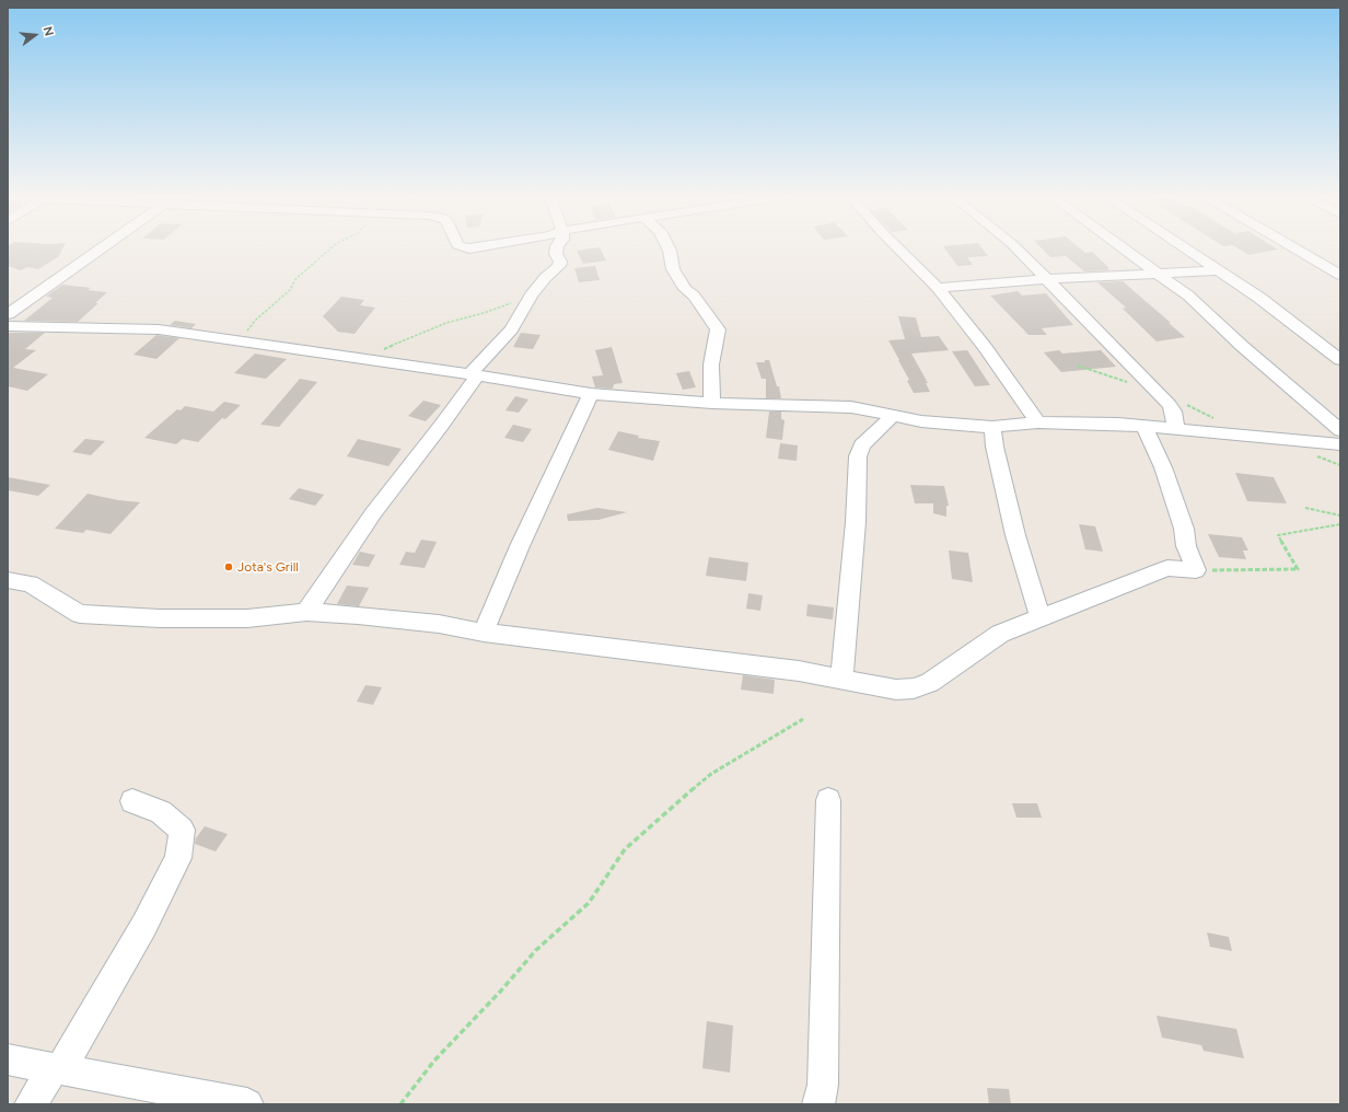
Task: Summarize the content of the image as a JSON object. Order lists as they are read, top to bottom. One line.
{"places":["Jota's Grill"],"north":"right"}
